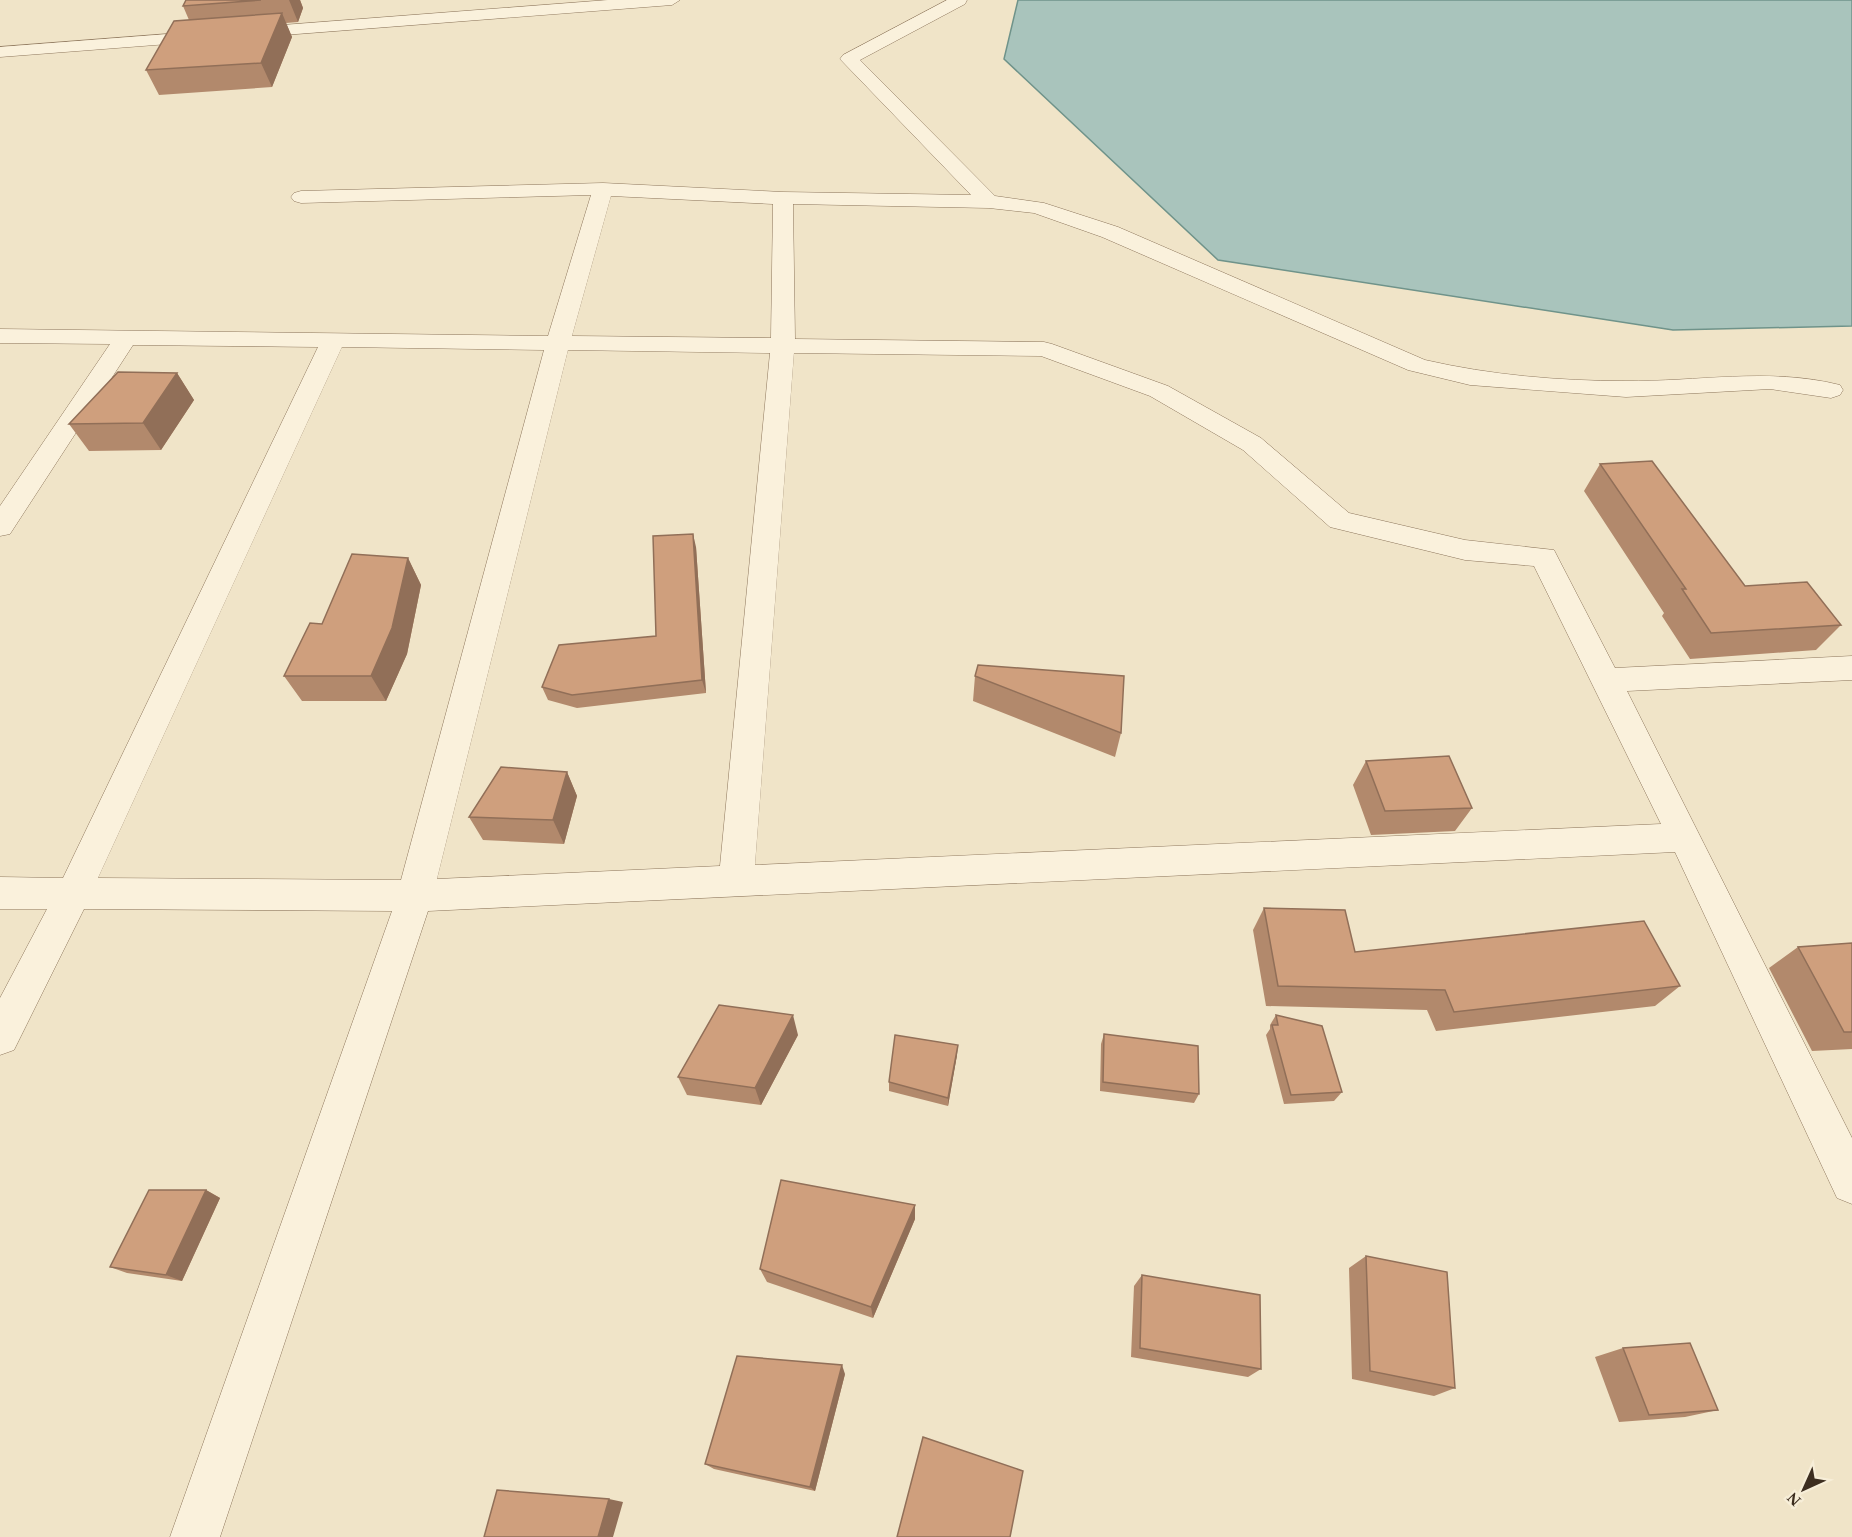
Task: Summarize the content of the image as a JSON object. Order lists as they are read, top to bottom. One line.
{"north":"bottom left"}
